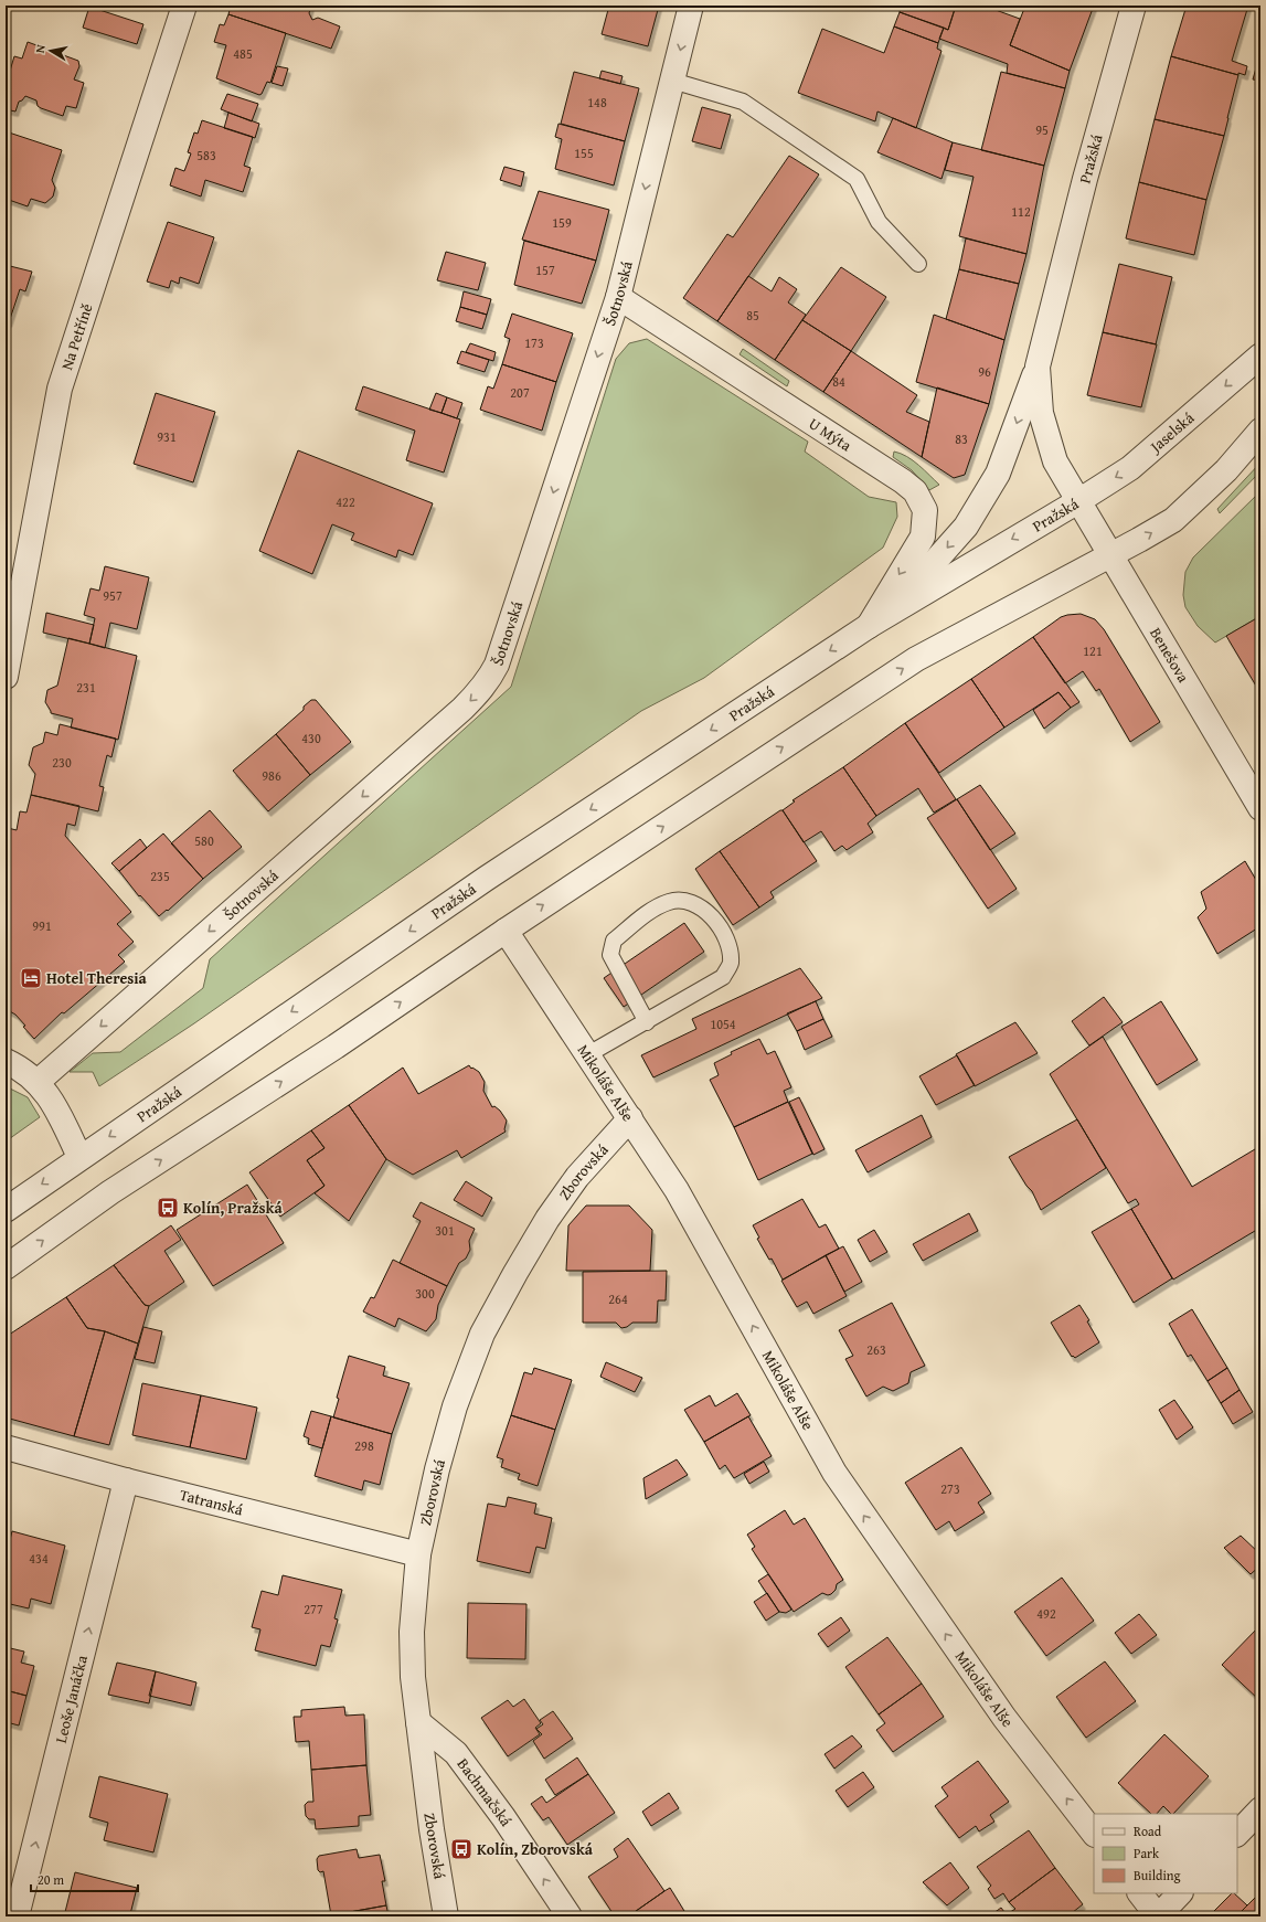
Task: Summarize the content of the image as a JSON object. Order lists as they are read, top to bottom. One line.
{"streets":{"street":["Pražská","Šotnovská","Na Petříně","Jaselská","U Mýta","Benešova","Mikoláše Alše","Zborovská","Tatranská","Leoše Janáčka","Bachmačská"]},"crossings":[["Pražská","Jaselská"],["Pražská","U Mýta"],["Pražská","Benešova"],["Šotnovská","U Mýta"],["Jaselská","Benešova"],["Mikoláše Alše","Zborovská"],["Zborovská","Tatranská"],["Zborovská","Bachmačská"],["Tatranská","Leoše Janáčka"]],"one_way":["U Mýta","Mikoláše Alše","Leoše Janáčka","Bachmačská"],"places":{"hotel":["Hotel Theresia"],"bus stop":["Kolín, Pražská","Kolín, Zborovská"]},"house_numbers":["485","148","95","155","583","112","159","157","85","173","96","84","207","931","83","422","957","121","231","430","230","986","580","235","991","1054","301","300","264","263","298","273","434","277","492"],"legend":["Road","Park","Building"],"scale_bar":"20 m","north":"left"}
